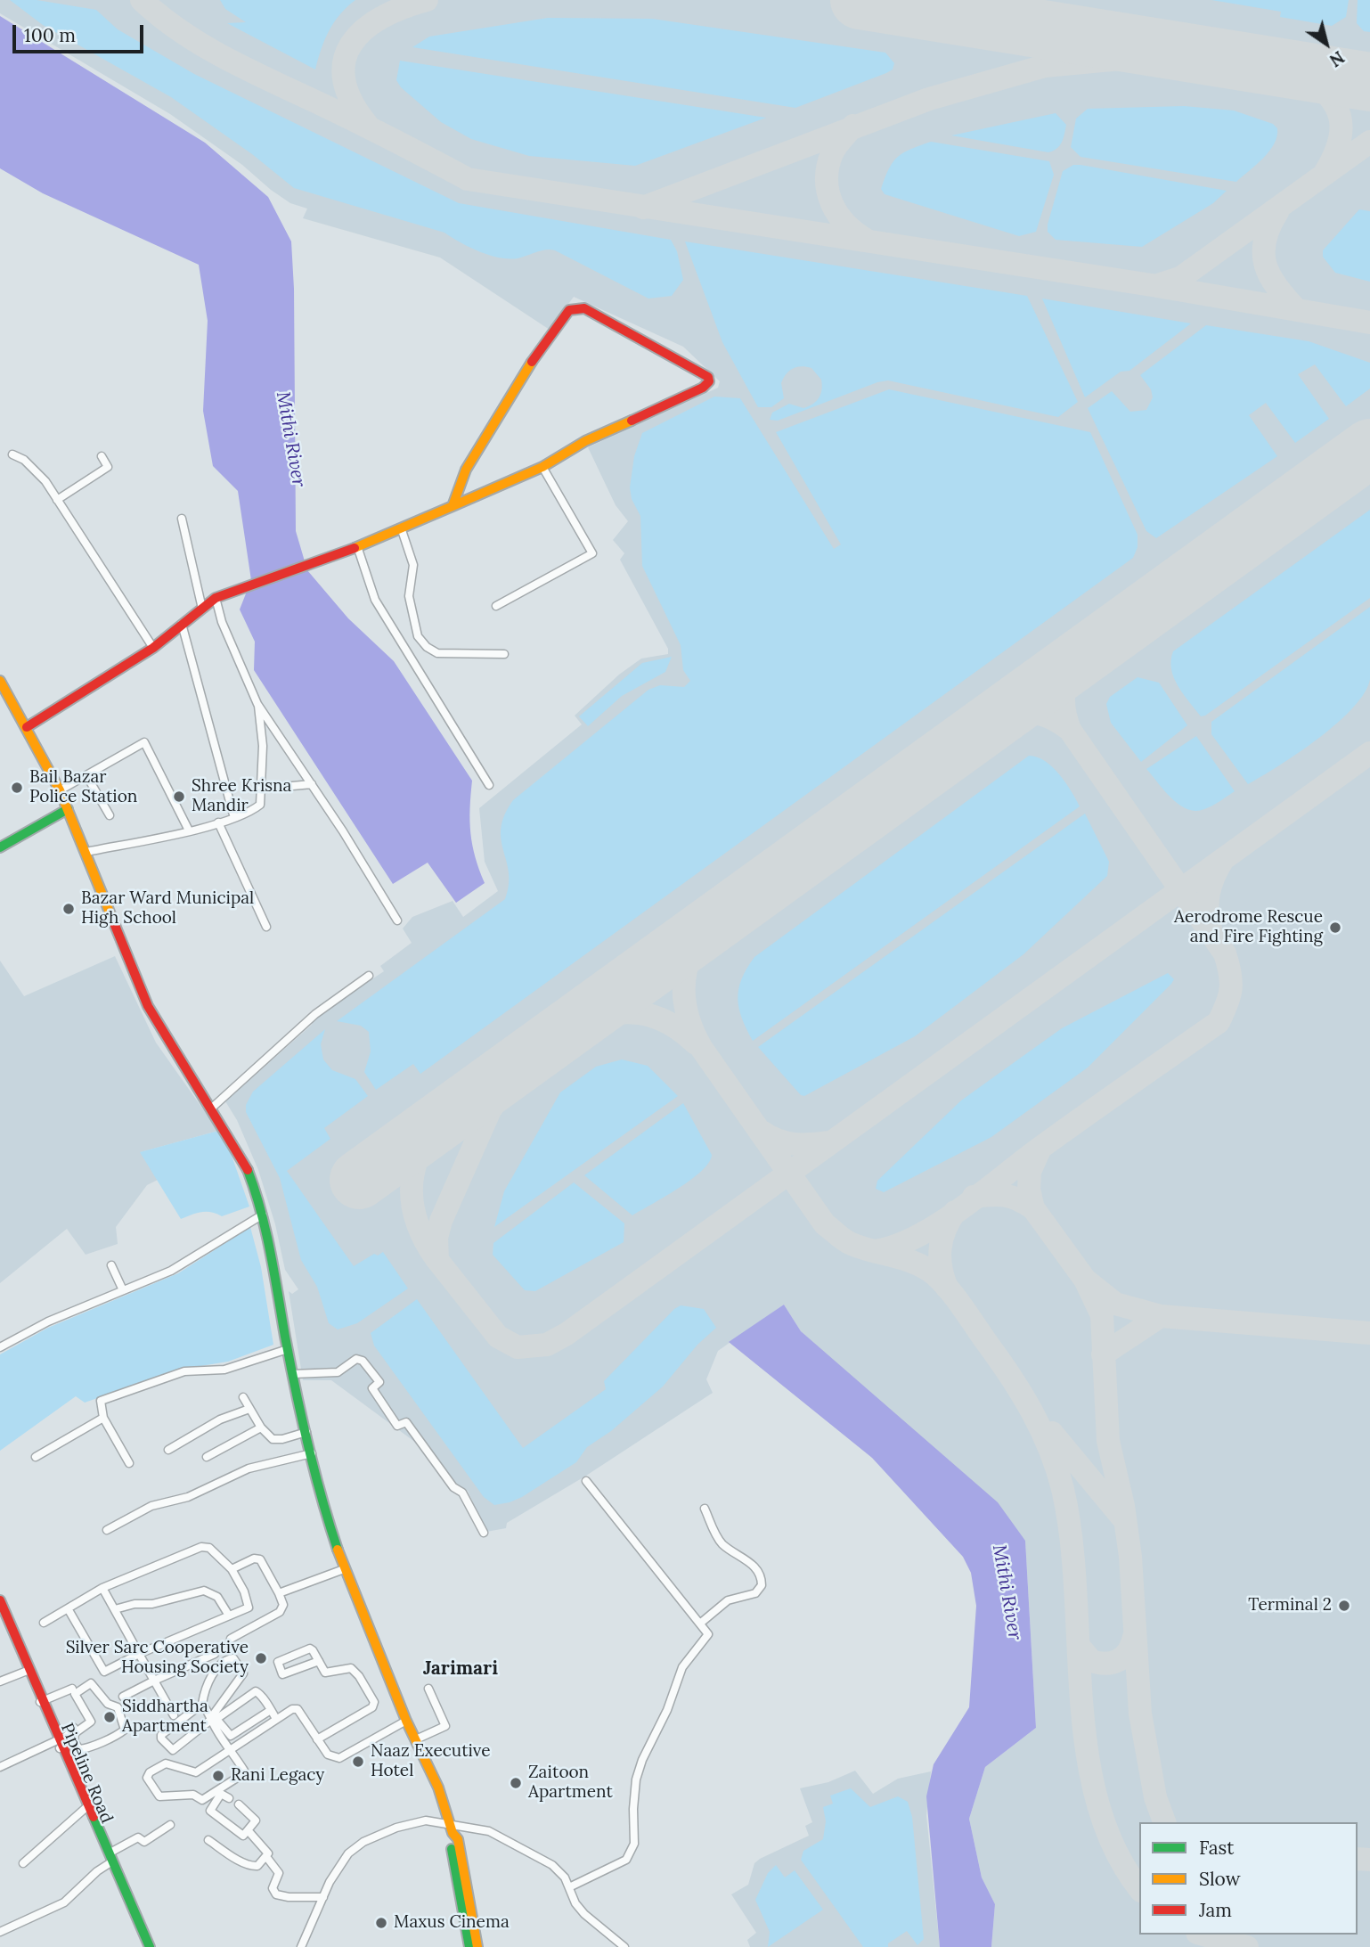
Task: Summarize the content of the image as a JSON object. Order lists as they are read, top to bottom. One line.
{"streets":{"street":["Pipeline Road"]},"districts":["Jarimari"],"water":["Mithi River"],"places":["Bail Bazar Police Station","Shree Krisna Mandir","Bazar Ward Municipal High School","Aerodrome Rescue and Fire Fighting","Terminal 2","Silver Sarc Cooperative Housing Society","Siddhartha Apartment","Naaz Executive Hotel","Rani Legacy","Zaitoon Apartment","Maxus Cinema"],"legend":["Fast","Slow","Jam"],"scale_bar":"100 m","north":"bottom right"}
